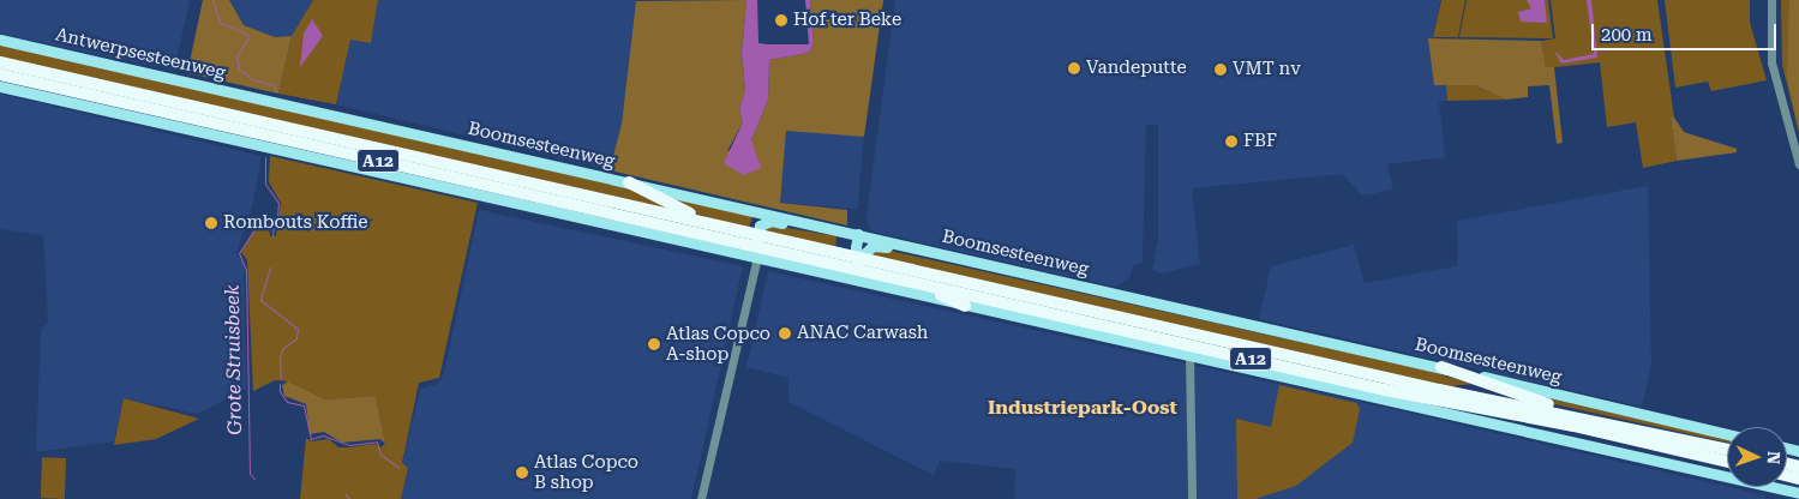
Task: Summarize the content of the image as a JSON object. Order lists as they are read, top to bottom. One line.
{"streets":{"highway":["A12"],"main road":["Antwerpsesteenweg","Boomsesteenweg"]},"crossings":[["Antwerpsesteenweg","Boomsesteenweg"]],"districts":["Industriepark-Oost"],"water":["Grote Struisbeek"],"places":["Hof ter Beke","Vandeputte","VMT nv","FBF","Rombouts Koffie","ANAC Carwash","Atlas Copco A-shop","Atlas Copco B shop"],"scale_bar":"200 m","north":"right"}
